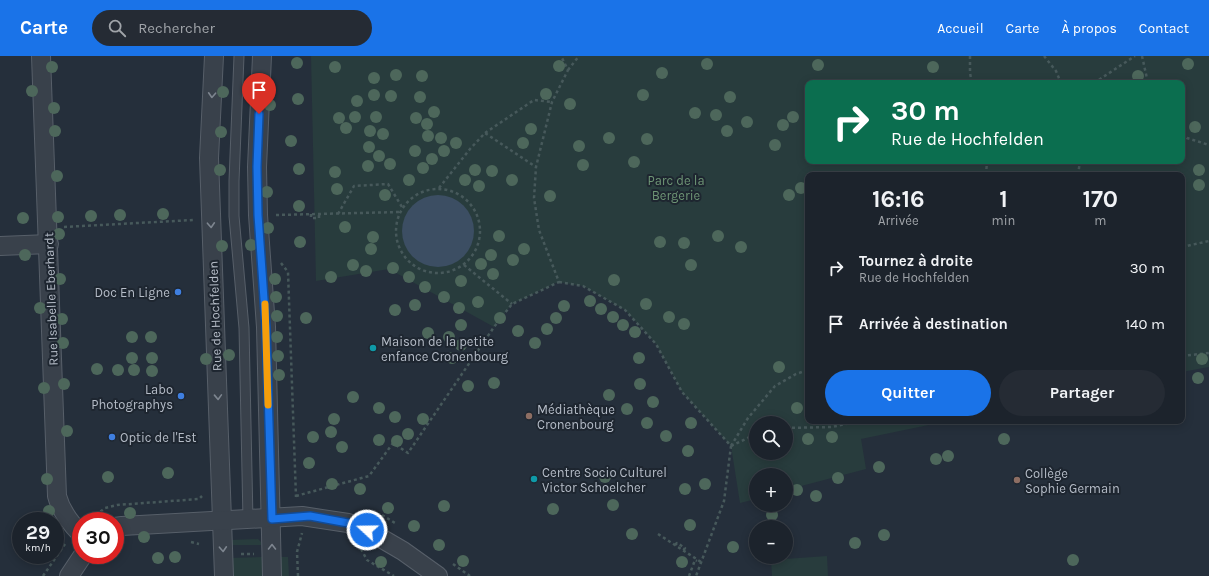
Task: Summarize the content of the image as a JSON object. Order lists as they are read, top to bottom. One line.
{"streets":{"street":["Rue Isabelle Eberhardt","Rue de Hochfelden"]},"parks":["Parc de la Bergerie"],"places":["Doc En Ligne","Maison de la petite enfance Cronenbourg","Labo Photographys","Médiathèque Cronenbourg","Optic de l'Est","Centre Socio Culturel Victor Schoelcher","Collège Sophie Germain"],"page":{"header":"Carte","search":"Rechercher","nav":["Accueil","Carte","À propos","Contact"],"turn":["30 m","Rue de Hochfelden"],"eta":["16:16","Arrivée","1","min","170","m"],"list":[{"name":"Tournez à droite","note":"Rue de Hochfelden","value":"30 m"},{"name":"Arrivée à destination","value":"140 m"}],"buttons":["Quitter","Partager"],"map_buttons":["+","−"],"speed":"29 km/h","limit":"30"}}
